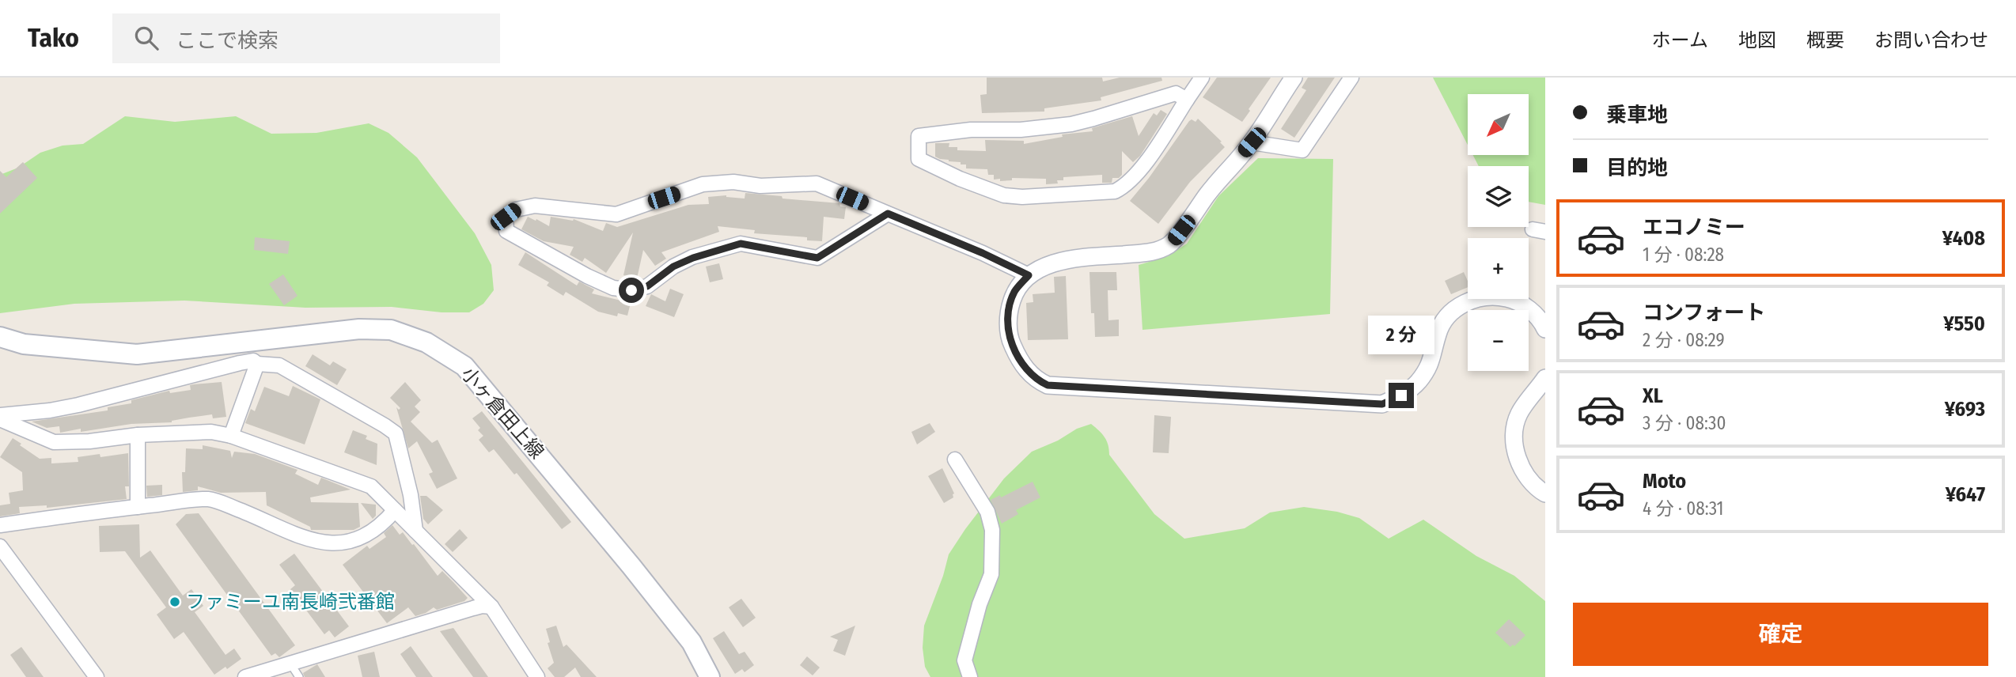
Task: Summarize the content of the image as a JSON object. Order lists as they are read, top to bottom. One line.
{"streets":{"main road":["小ヶ倉田上線"]},"places":["ファミーユ南長崎弐番館"],"north":"bottom left","page":{"header":"Tako","search":"ここで検索","nav":["ホーム","地図","概要","お問い合わせ"],"banner":["乗車地","目的地"],"map_buttons":["+","−"],"list":[{"name":"エコノミー","note":"1 分 · 08:28","value":"¥408"},{"name":"コンフォート","note":"2 分 · 08:29","value":"¥550"},{"name":"XL","note":"3 分 · 08:30","value":"¥693"},{"name":"Moto","note":"4 分 · 08:31","value":"¥647"}],"bubble":"2 分","buttons":"確定"}}
